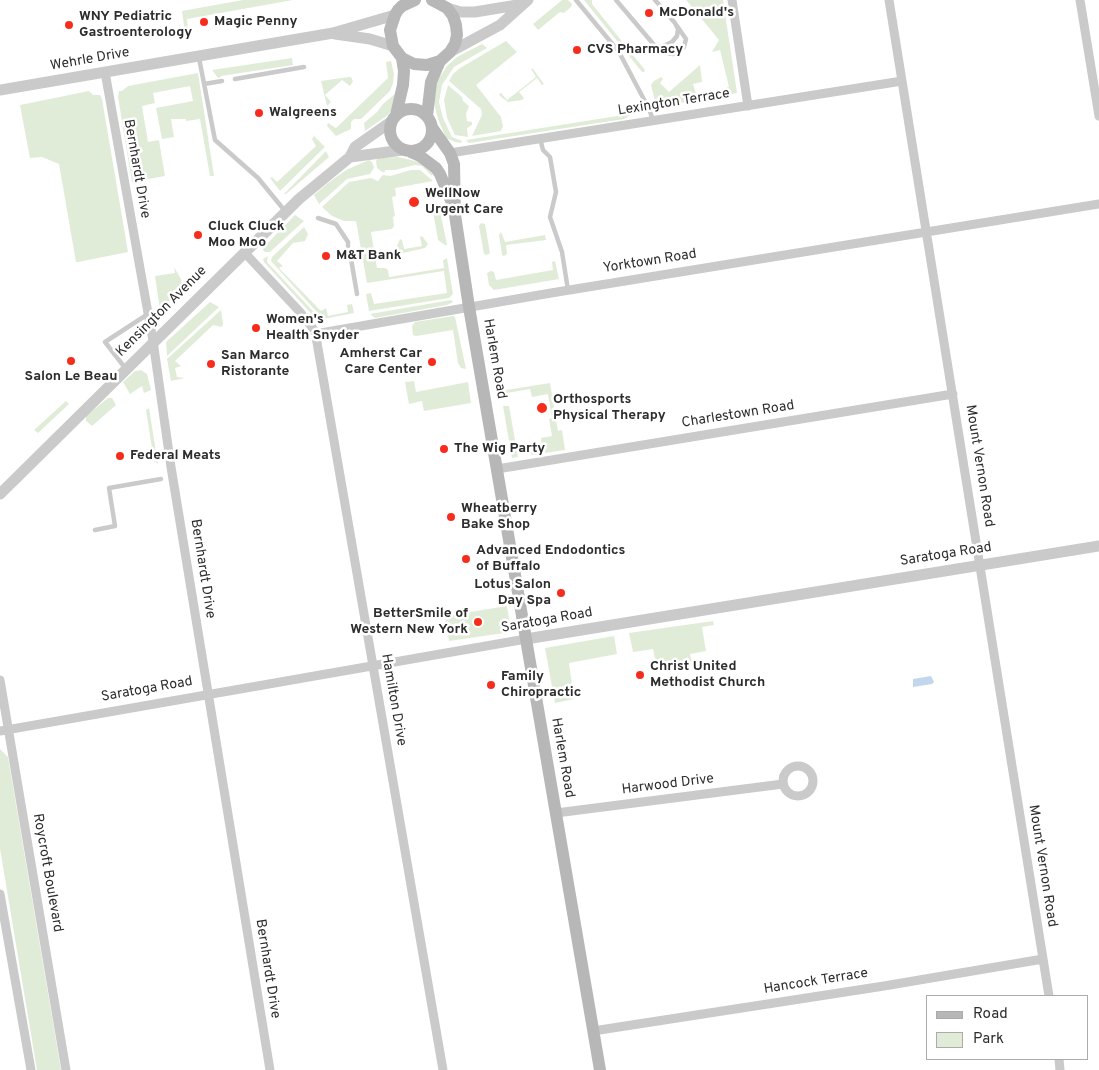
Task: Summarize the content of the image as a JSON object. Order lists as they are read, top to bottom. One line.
{"streets":{"main road":["Harlem Road"],"street":["Wehrle Drive","Lexington Terrace","Bernhardt Drive","Yorktown Road","Kensington Avenue","Charlestown Road","Mount Vernon Road","Saratoga Road","Hamilton Drive","Harwood Drive","Roycroft Boulevard","Hancock Terrace"]},"crossings":[["Wehrle Drive","Bernhardt Drive"],["Lexington Terrace","Harlem Road"],["Lexington Terrace","Mount Vernon Road"],["Bernhardt Drive","Kensington Avenue"],["Bernhardt Drive","Saratoga Road"],["Yorktown Road","Harlem Road"],["Yorktown Road","Mount Vernon Road"],["Yorktown Road","Hamilton Drive"],["Kensington Avenue","Harlem Road"],["Harlem Road","Charlestown Road"],["Harlem Road","Saratoga Road"],["Harlem Road","Harwood Drive"],["Harlem Road","Hancock Terrace"],["Charlestown Road","Mount Vernon Road"],["Mount Vernon Road","Saratoga Road"],["Mount Vernon Road","Hancock Terrace"],["Saratoga Road","Hamilton Drive"],["Saratoga Road","Roycroft Boulevard"]],"places":["McDonald's","Magic Penny","WNY Pediatric Gastroenterology","CVS Pharmacy","Walgreens","WellNow Urgent Care","Cluck Cluck Moo Moo","M&T Bank","Women's Health Snyder","Salon Le Beau","Amherst Car Care Center","San Marco Ristorante","Orthosports Physical Therapy","The Wig Party","Federal Meats","Wheatberry Bake Shop","Advanced Endodontics of Buffalo","Lotus Salon Day Spa","BetterSmile of Western New York","Christ United Methodist Church","Family Chiropractic"],"legend":["Road","Park"]}
